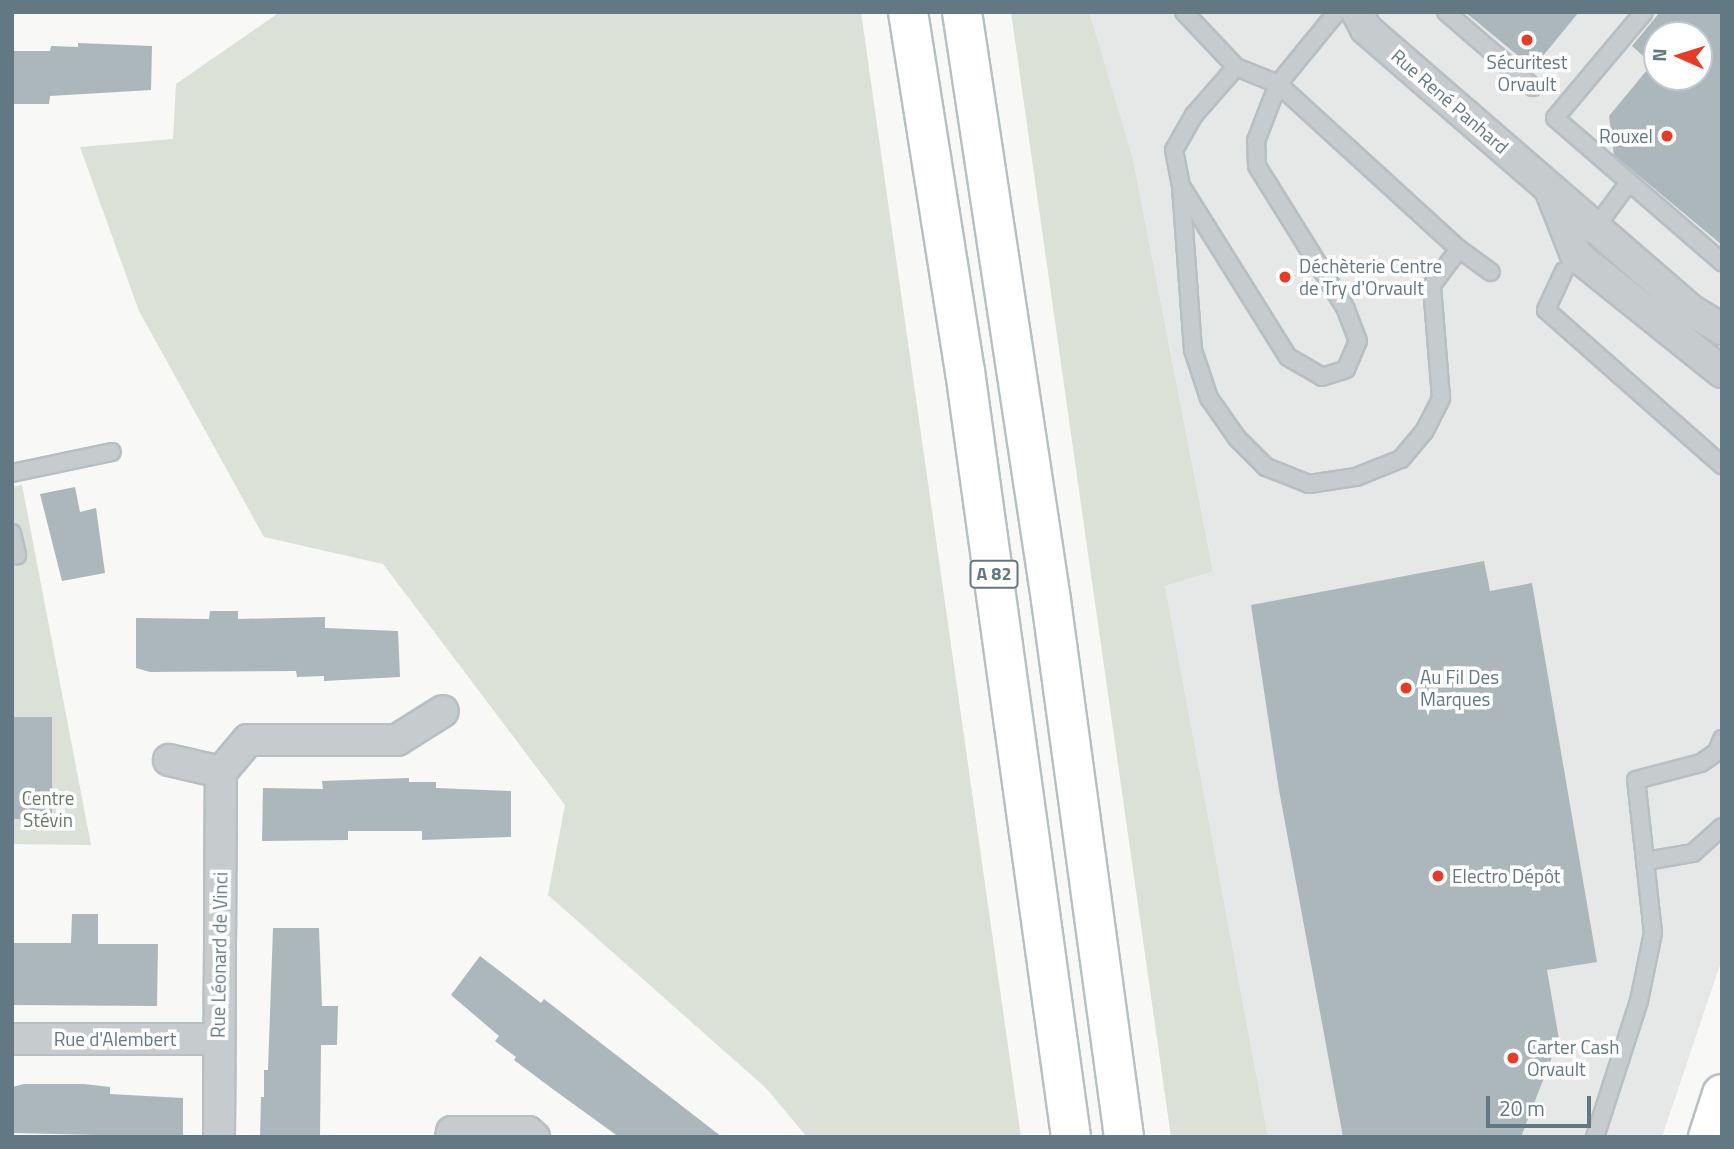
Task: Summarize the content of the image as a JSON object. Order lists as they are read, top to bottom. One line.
{"streets":{"main road":["A 82"],"street":["Rue René Panhard","Rue Léonard de Vinci","Rue d'Alembert"]},"crossings":[["Rue Léonard de Vinci","Rue d'Alembert"]],"parks":["Centre Stévin"],"places":["Sécuritest Orvault","Rouxel","Déchèterie Centre de Try d'Orvault","Au Fil Des Marques","Electro Dépôt","Carter Cash Orvault"],"scale_bar":"20 m","north":"left"}
